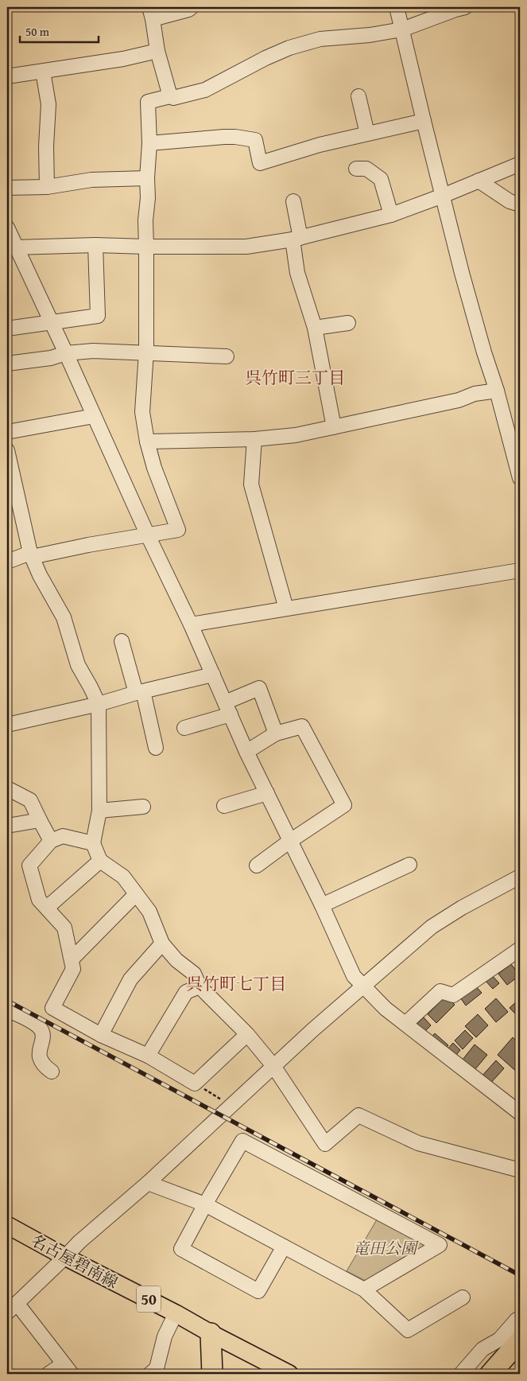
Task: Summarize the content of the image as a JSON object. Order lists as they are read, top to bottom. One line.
{"streets":{"main road":["名古屋碧南線","50"]},"districts":["呉竹町三丁目","呉竹町七丁目"],"parks":["竜田公園"],"scale_bar":"50 m"}
